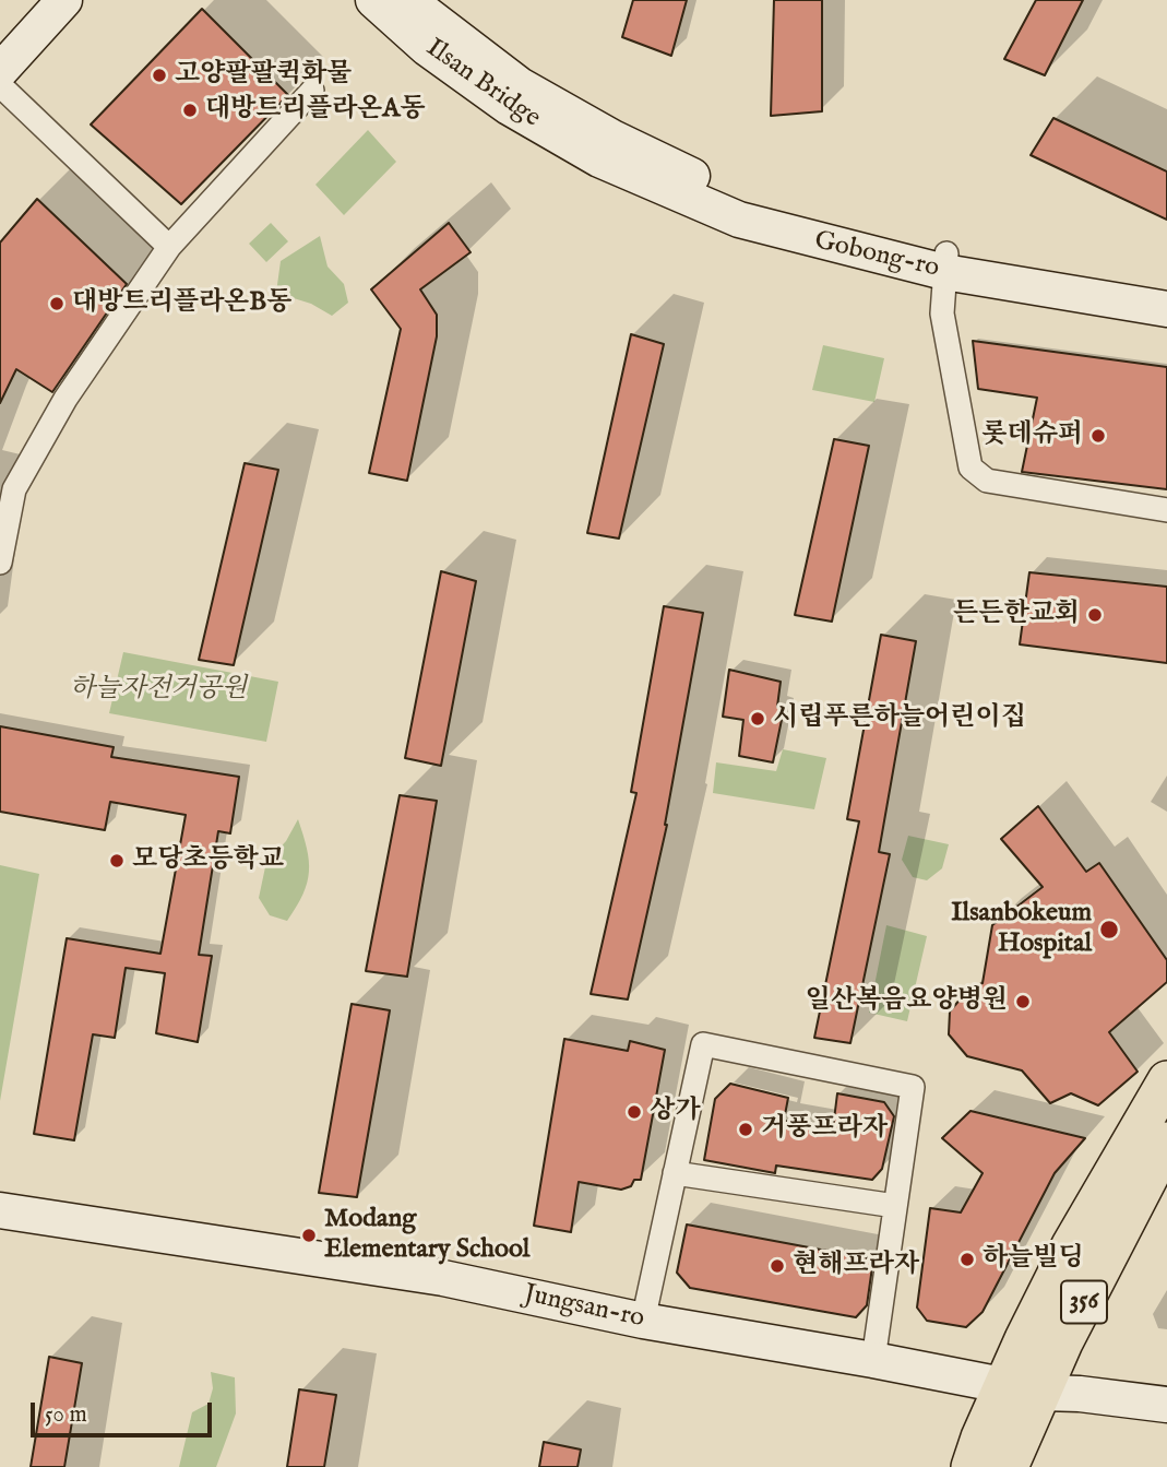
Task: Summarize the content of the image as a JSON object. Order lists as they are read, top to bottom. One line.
{"streets":{"main road":["Ilsan Bridge","Gobong-ro","356","Jungsan-ro"]},"crossings":[["Ilsan Bridge","Gobong-ro"],["356","Jungsan-ro"]],"parks":["하늘자전거공원"],"places":["고양팔팔퀵화물","대방트리플라온A동","대방트리플라온B동","롯데슈퍼","든든한교회","시립푸른하늘어린이집","모당초등학교","Ilsanbokeum Hospital","일산복음요양병원","상가","거풍프라자","Modang Elementary School","하늘빌딩","현해프라자"],"scale_bar":"50 m"}
